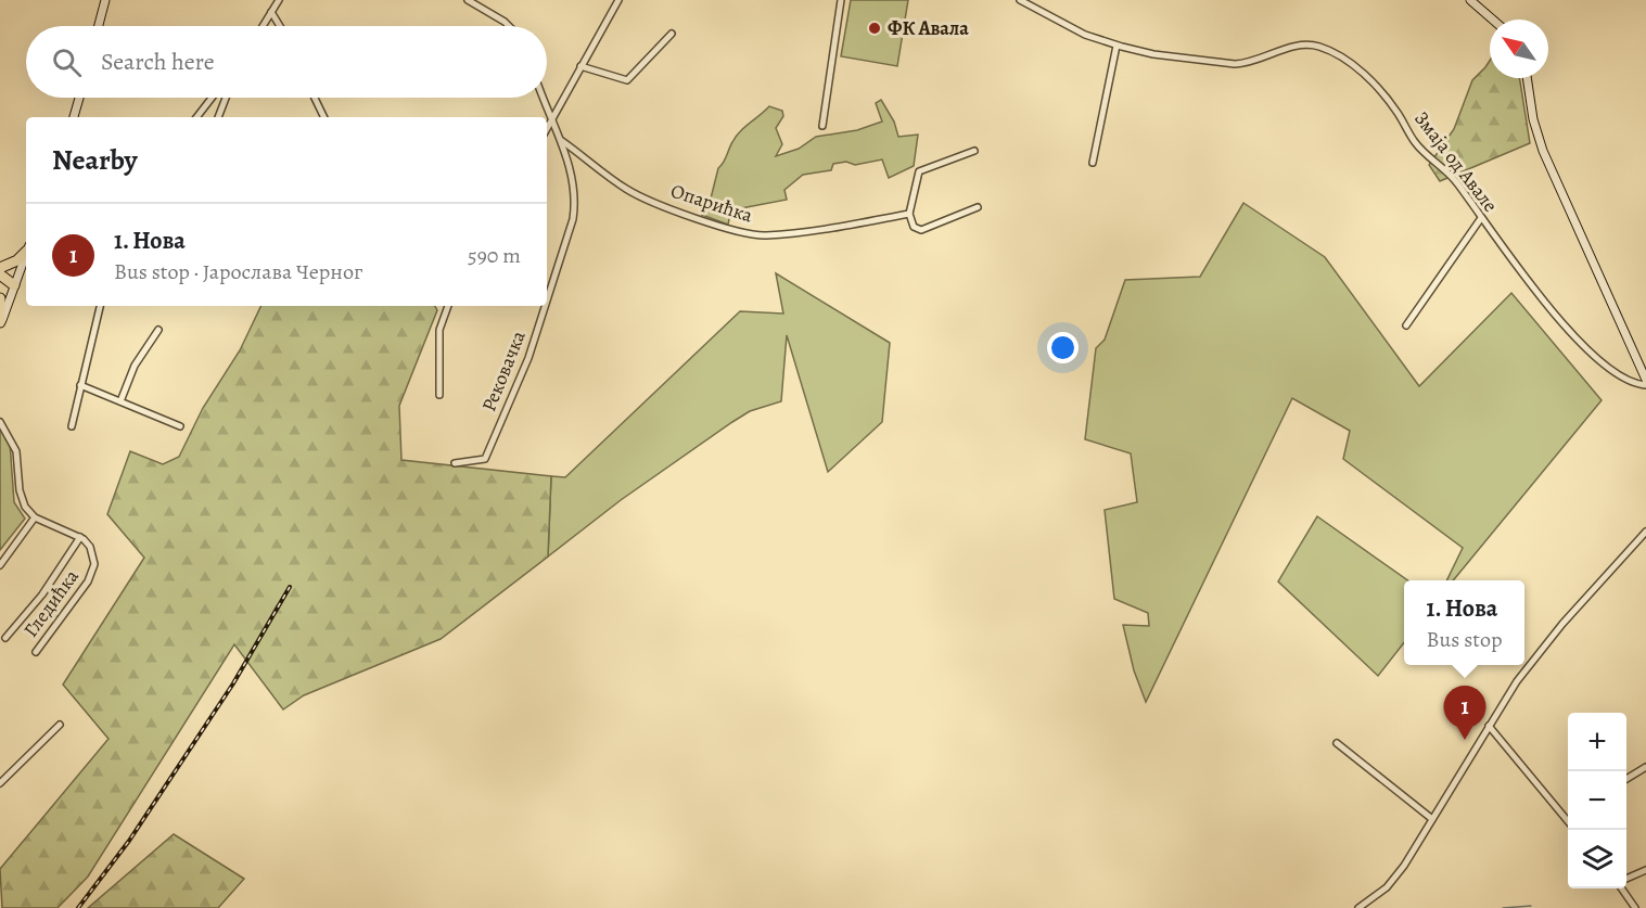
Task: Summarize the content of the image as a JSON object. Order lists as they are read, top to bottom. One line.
{"streets":{"street":["Змаја од Авале","Опарићка","Рековачка","Гледићка"]},"crossings":[["Опарићка","Рековачка"]],"places":["ФК Авала"],"north":"top left","page":{"search":"Search here","heading":"Nearby","list":[{"mark":"1","name":"1. Нова","note":"Bus stop · Јарослава Черног","value":"590 m"}],"popup":["1. Нова","Bus stop"],"pins":"1","map_buttons":["+","−"]}}
